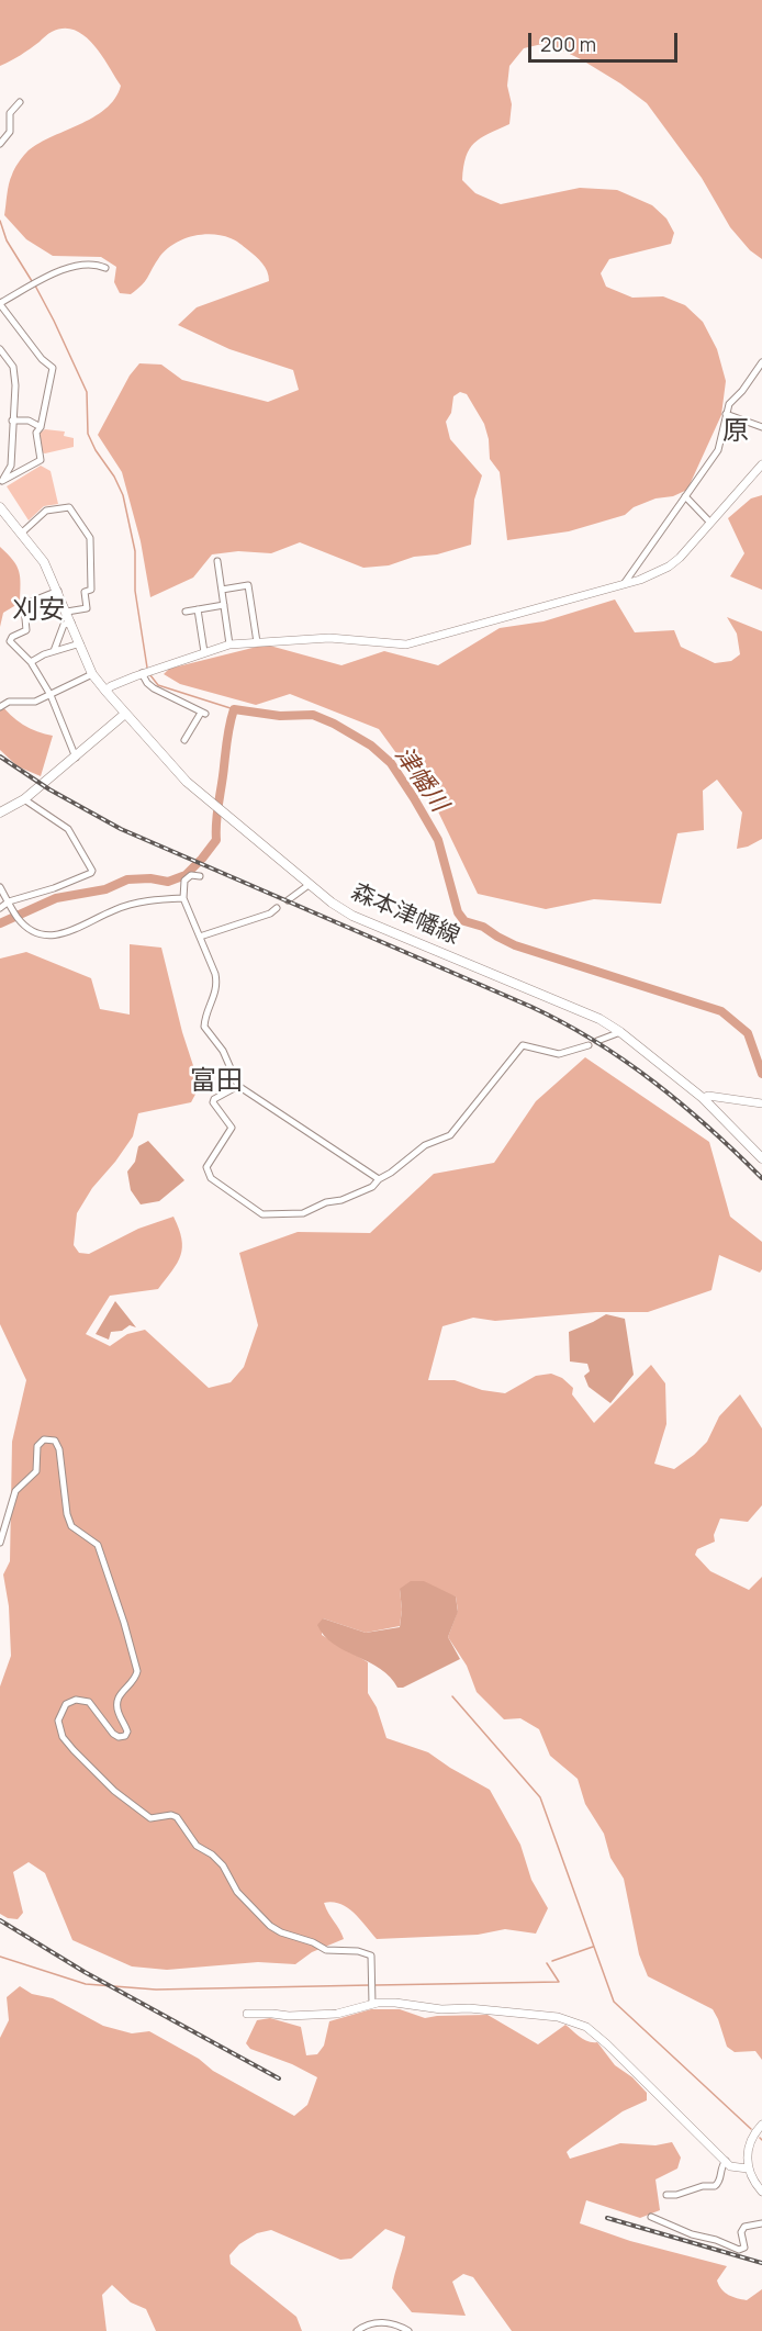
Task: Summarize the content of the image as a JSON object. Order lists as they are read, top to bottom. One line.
{"streets":{"main road":["森本津幡線"]},"districts":["原","刈安","富田"],"water":["津幡川"],"scale_bar":"200 m"}
